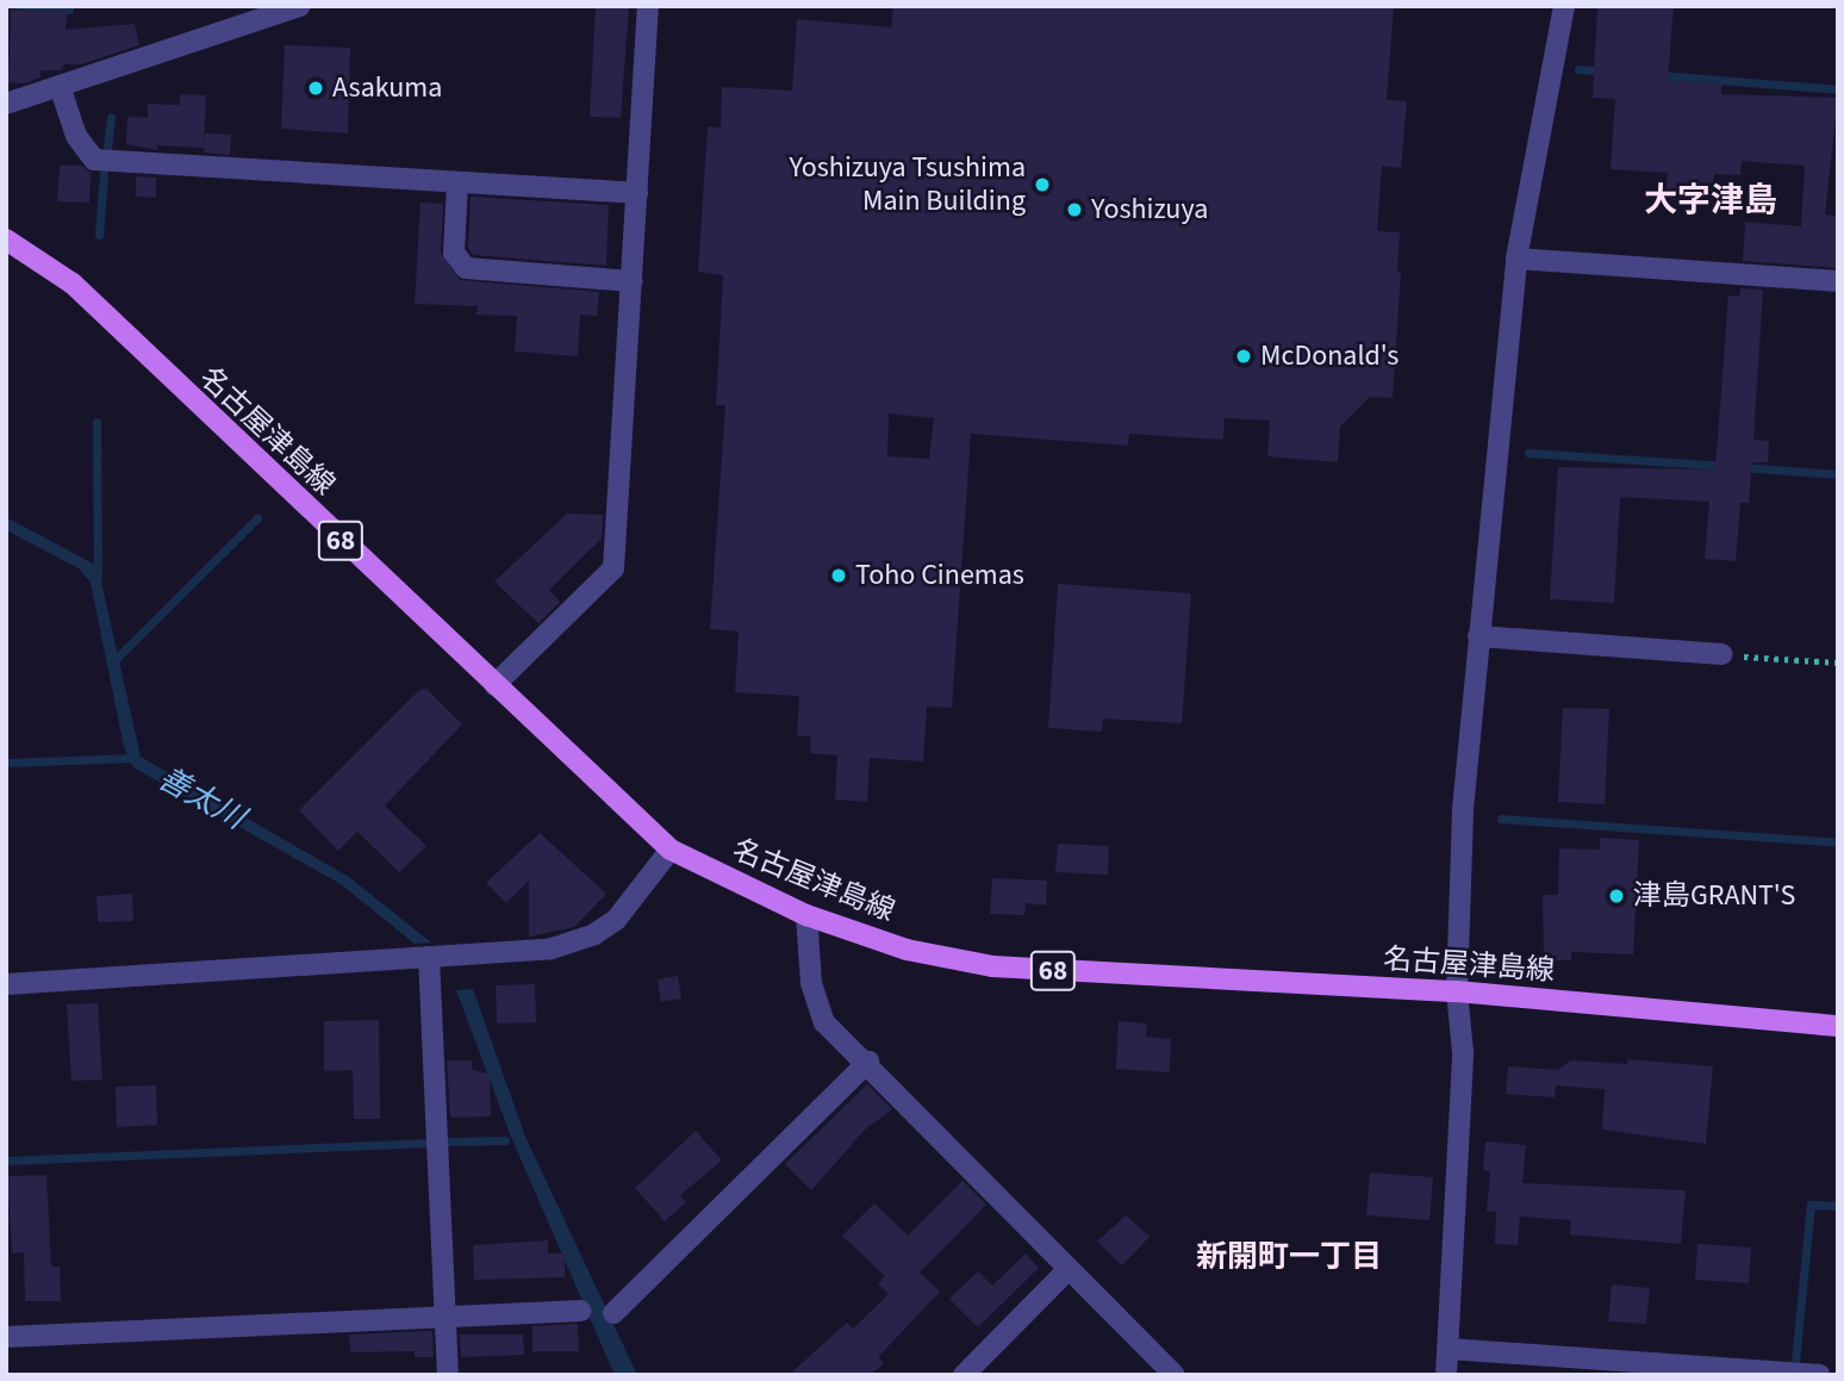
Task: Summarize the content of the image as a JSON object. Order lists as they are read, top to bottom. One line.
{"streets":{"main road":["名古屋津島線","68"]},"districts":["大字津島","新開町一丁目"],"water":["善太川"],"places":["Asakuma","Yoshizuya Tsushima Main Building","Yoshizuya","McDonald's","Toho Cinemas","津島GRANT'S"]}
